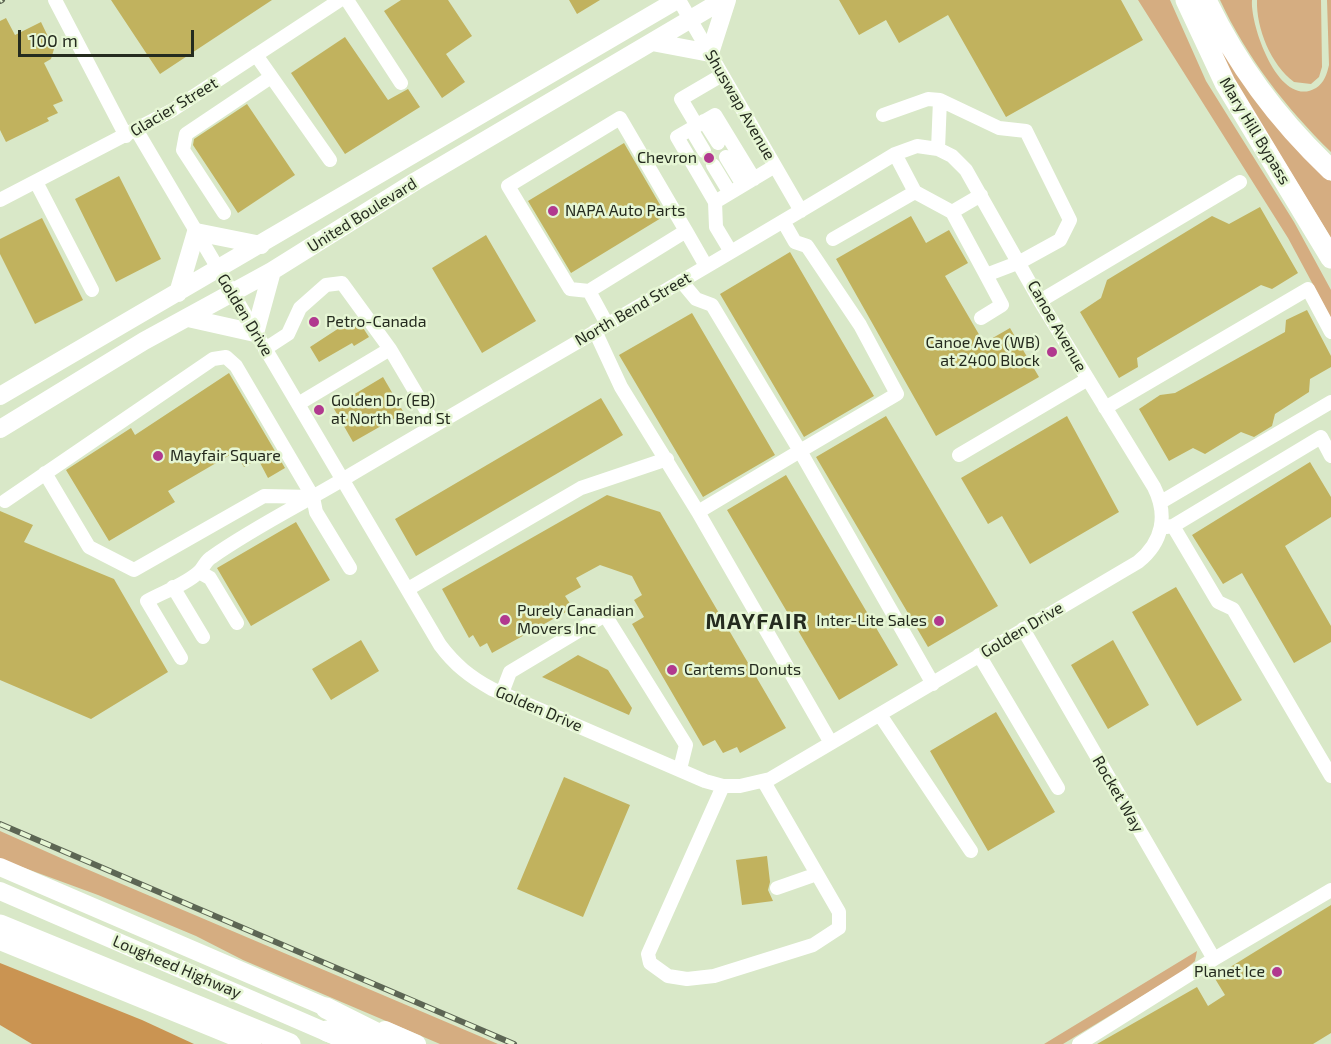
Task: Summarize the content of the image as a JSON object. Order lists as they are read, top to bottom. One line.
{"streets":{"highway":["Mary Hill Bypass"],"main road":["United Boulevard","Lougheed Highway"],"street":["Shuswap Avenue","Glacier Street","North Bend Street","Golden Drive","Canoe Avenue","Rocket Way"]},"crossings":[["Shuswap Avenue","United Boulevard"],["Shuswap Avenue","North Bend Street"],["Glacier Street","Golden Drive"],["United Boulevard","Golden Drive"],["North Bend Street","Golden Drive"],["North Bend Street","Canoe Avenue"],["Golden Drive","Rocket Way"]],"districts":["MAYFAIR"],"places":["Chevron","NAPA Auto Parts","Petro-Canada","Canoe Ave (WB) at 2400 Block","Golden Dr (EB) at North Bend St","Mayfair Square","Purely Canadian Movers Inc","Inter-Lite Sales","Cartems Donuts","Planet Ice"],"scale_bar":"100 m"}
